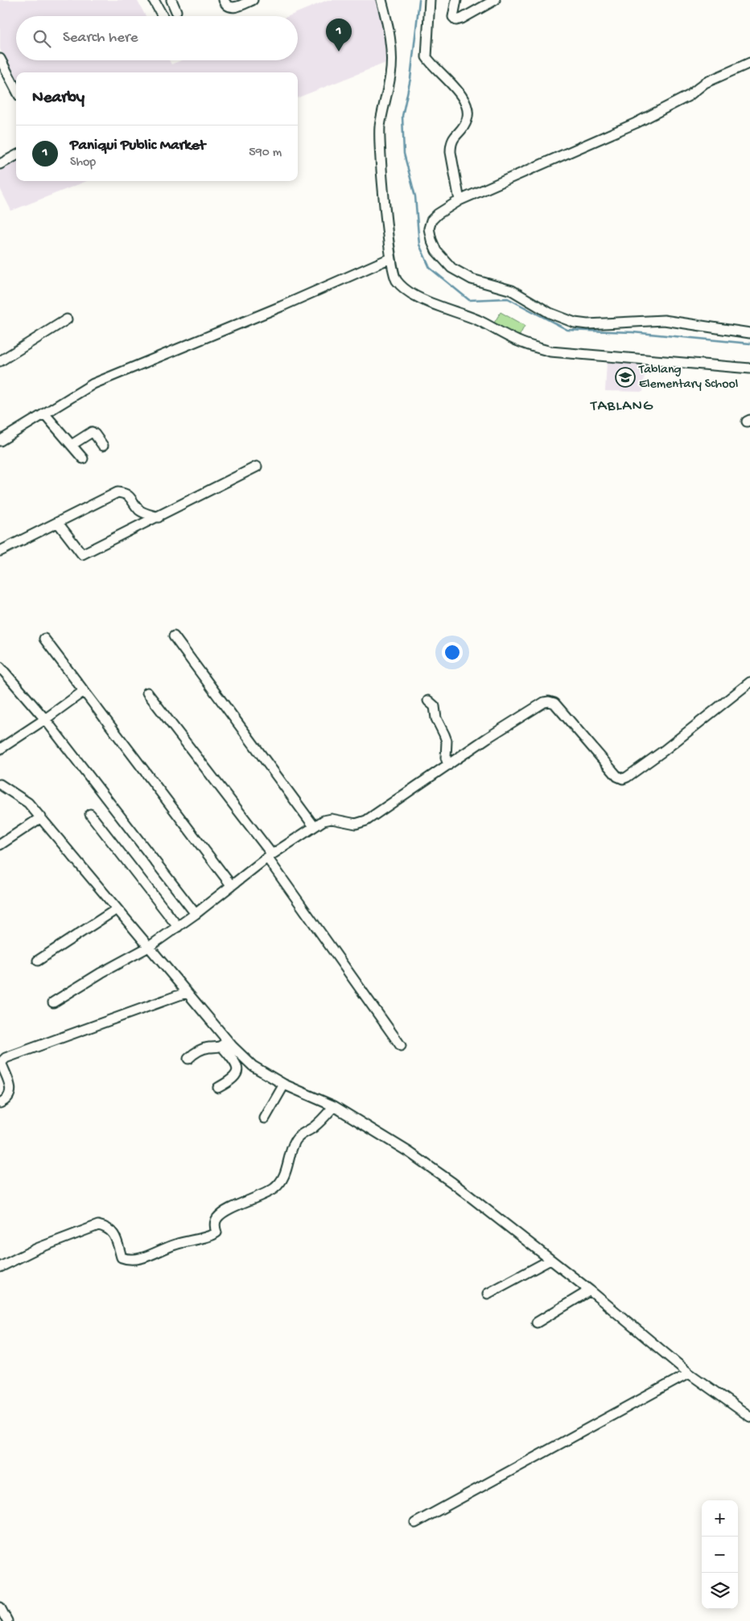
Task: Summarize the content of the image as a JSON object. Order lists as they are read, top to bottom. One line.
{"districts":["TABLANG"],"places":{"school or university":["Tablang Elementary School"]},"page":{"search":"Search here","pins":"1","heading":"Nearby","list":[{"mark":"1","name":"Paniqui Public Market","note":"Shop","value":"590 m"}],"map_buttons":["+","−"]}}
